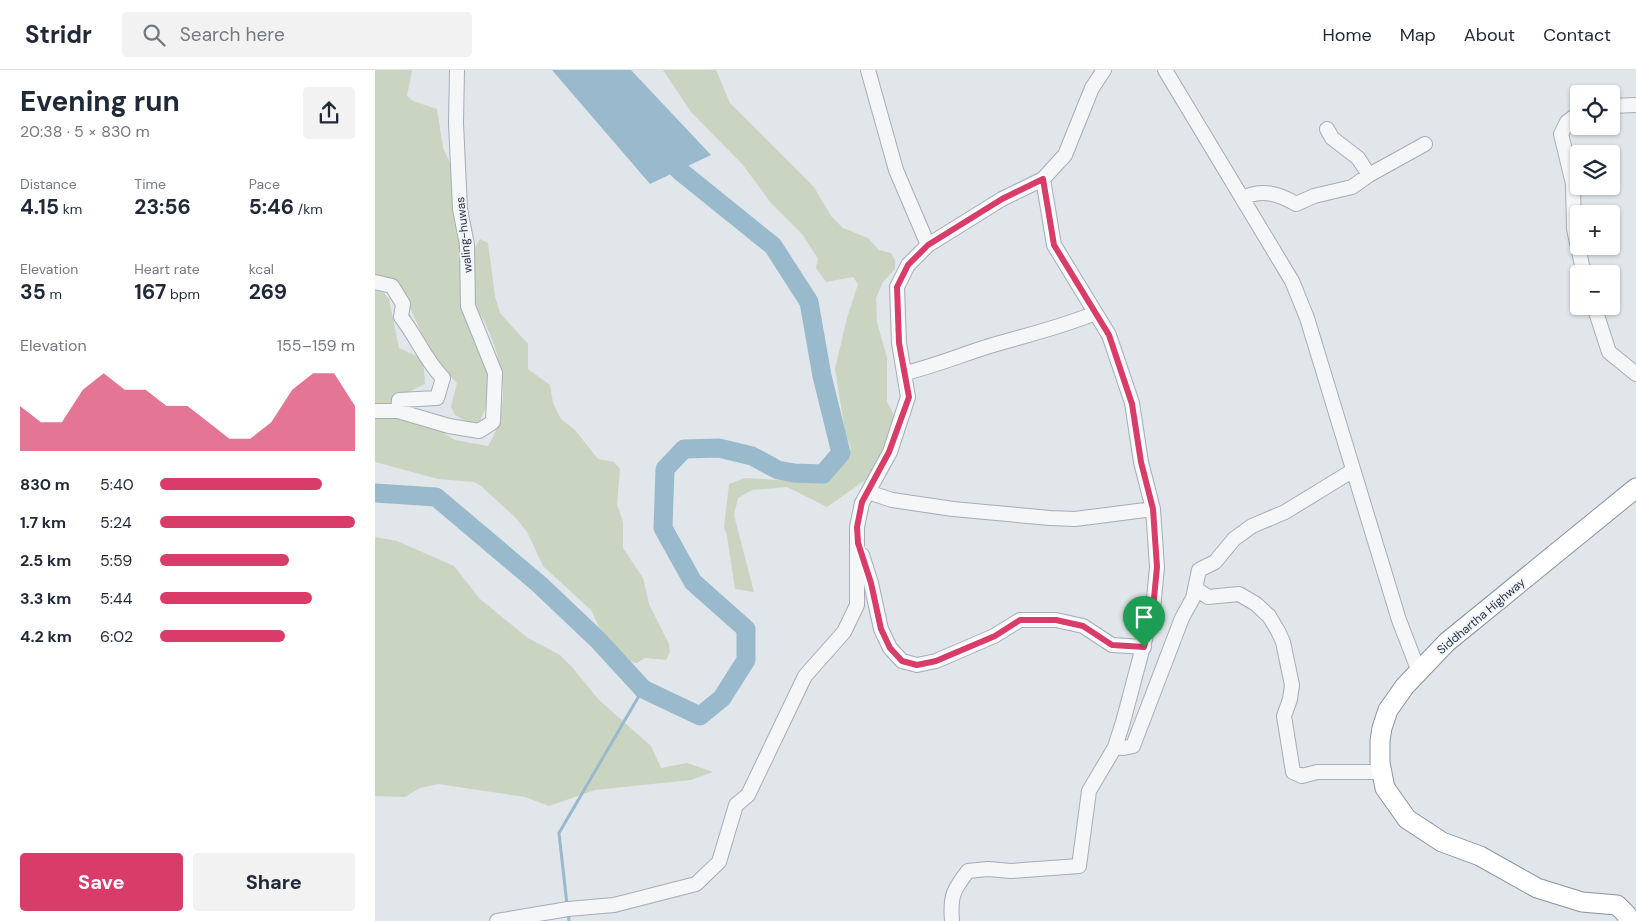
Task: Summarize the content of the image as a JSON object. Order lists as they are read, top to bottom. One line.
{"streets":{"highway":["Siddhartha Highway"],"street":["waling-huwas"]},"page":{"header":"Stridr","search":"Search here","nav":["Home","Map","About","Contact"],"heading":["Evening run","20:38 · 5 × 830 m"],"map_buttons":["+","−"],"stats":[["Distance","4.15 km"],["Time","23:56"],["Pace","5:46 /km"],["Elevation","35 m"],["Heart rate","167 bpm"],["kcal","269"]],"chart":["Elevation","155–159 m"],"list":[{"name":"830 m","note":"5:40"},{"name":"1.7 km","note":"5:24"},{"name":"2.5 km","note":"5:59"},{"name":"3.3 km","note":"5:44"},{"name":"4.2 km","note":"6:02"}],"buttons":["Save","Share"]}}
